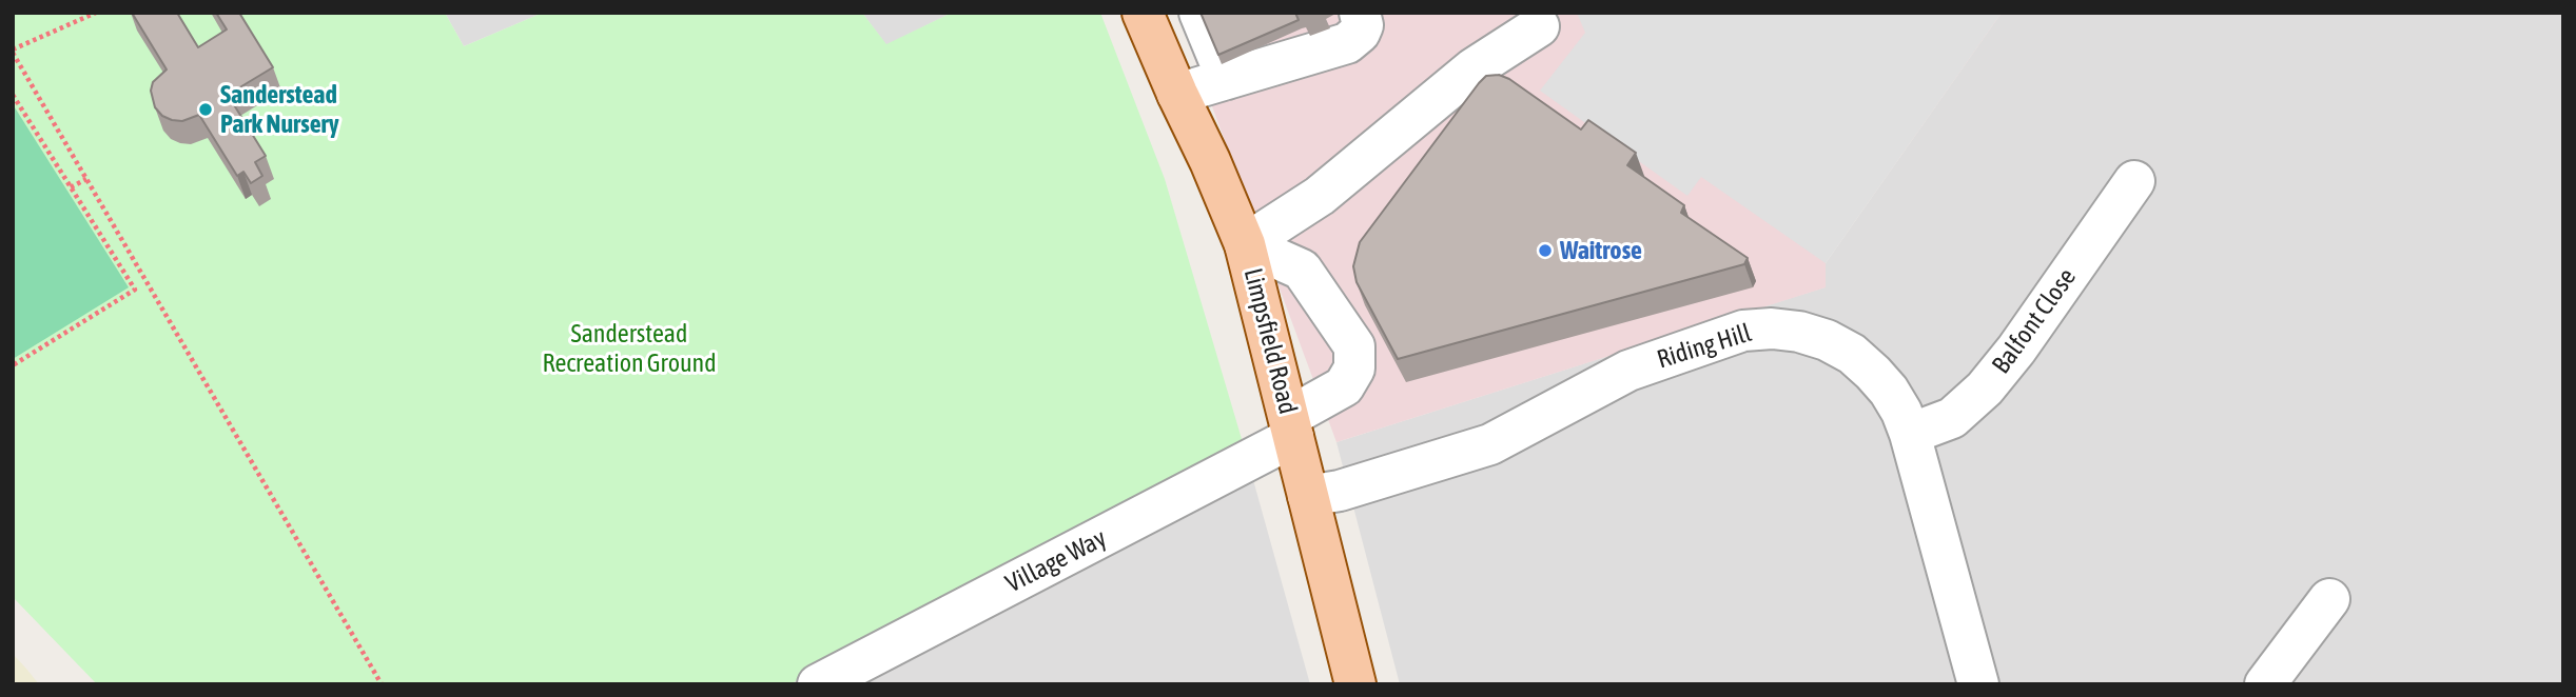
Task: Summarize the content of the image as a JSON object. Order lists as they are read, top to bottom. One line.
{"streets":{"main road":["Limpsfield Road"],"street":["Balfont Close","Riding Hill","Village Way"]},"crossings":[["Balfont Close","Riding Hill"],["Limpsfield Road","Riding Hill"],["Limpsfield Road","Village Way"]],"parks":["Sanderstead Recreation Ground"],"places":["Sanderstead Park Nursery","Waitrose"]}
